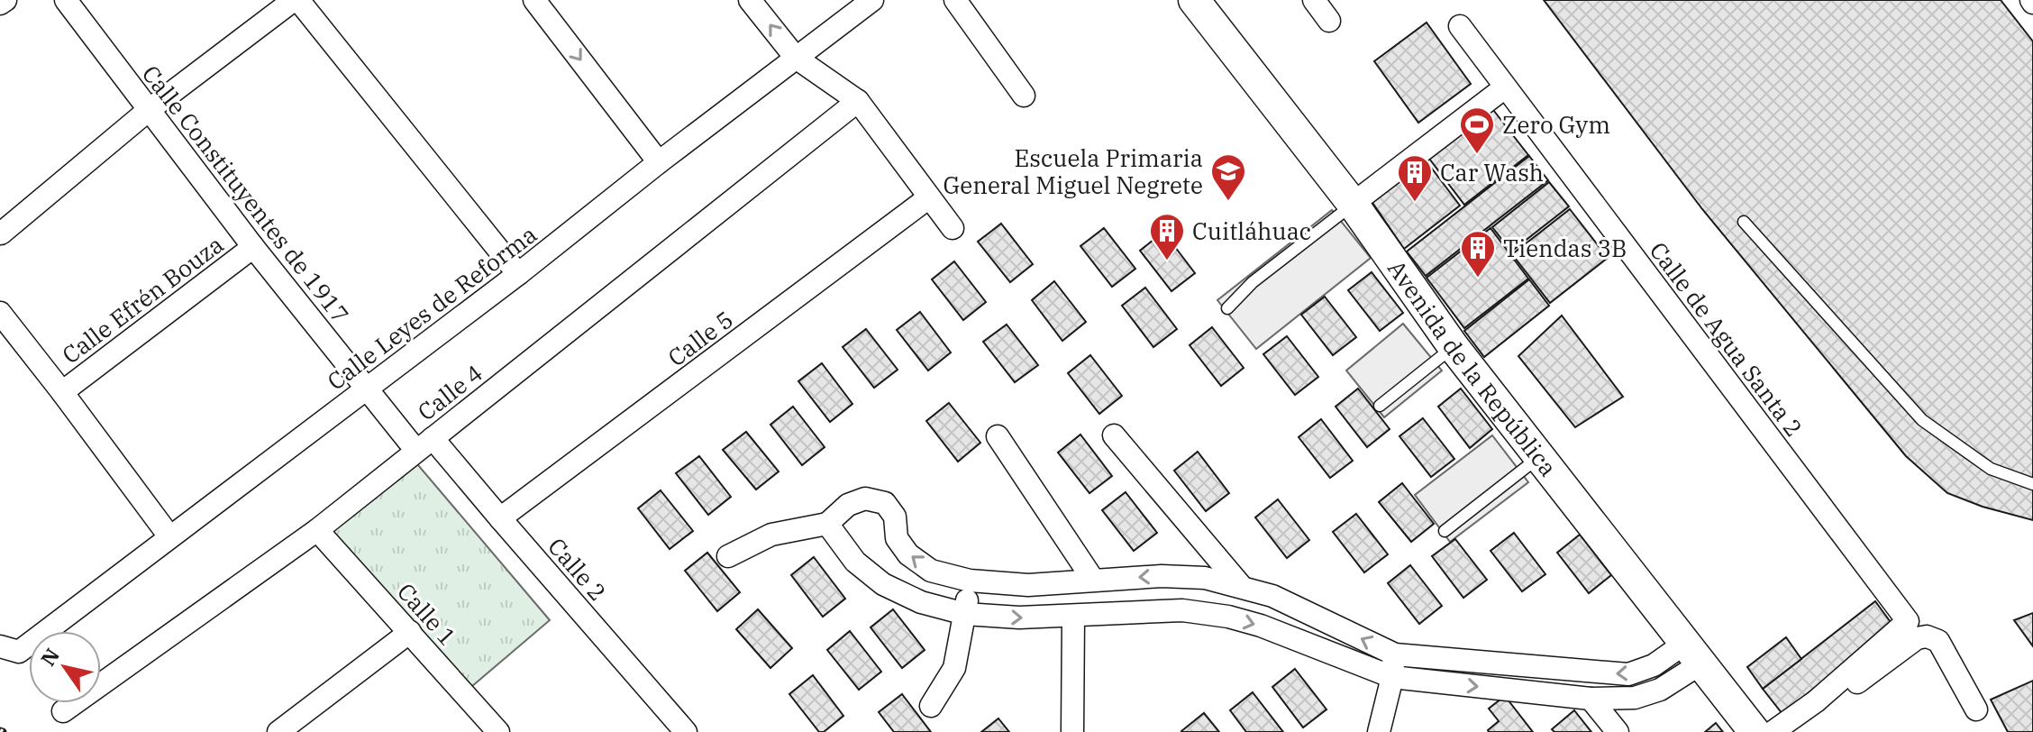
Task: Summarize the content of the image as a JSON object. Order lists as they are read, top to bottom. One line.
{"streets":{"main road":["Avenida de la República"],"street":["Calle Constituyentes de 1917","Calle Efrén Bouza","Calle Leyes de Reforma","Calle 5","Calle de Agua Santa 2","Calle 4","Calle 2","Calle 1"]},"crossings":[["Calle Constituyentes de 1917","Calle Efrén Bouza"],["Calle Constituyentes de 1917","Calle Leyes de Reforma"],["Calle Constituyentes de 1917","Calle 4"],["Calle Constituyentes de 1917","Calle 2"],["Calle 5","Calle 2"],["Calle 4","Calle 2"],["Calle 4","Calle 1"]],"places":{"sports":["Zero Gym"],"school or university":["Escuela Primaria General Miguel Negrete"],"building":["Car Wash","Cuitláhuac","Tiendas 3B"]},"north":"top left"}
